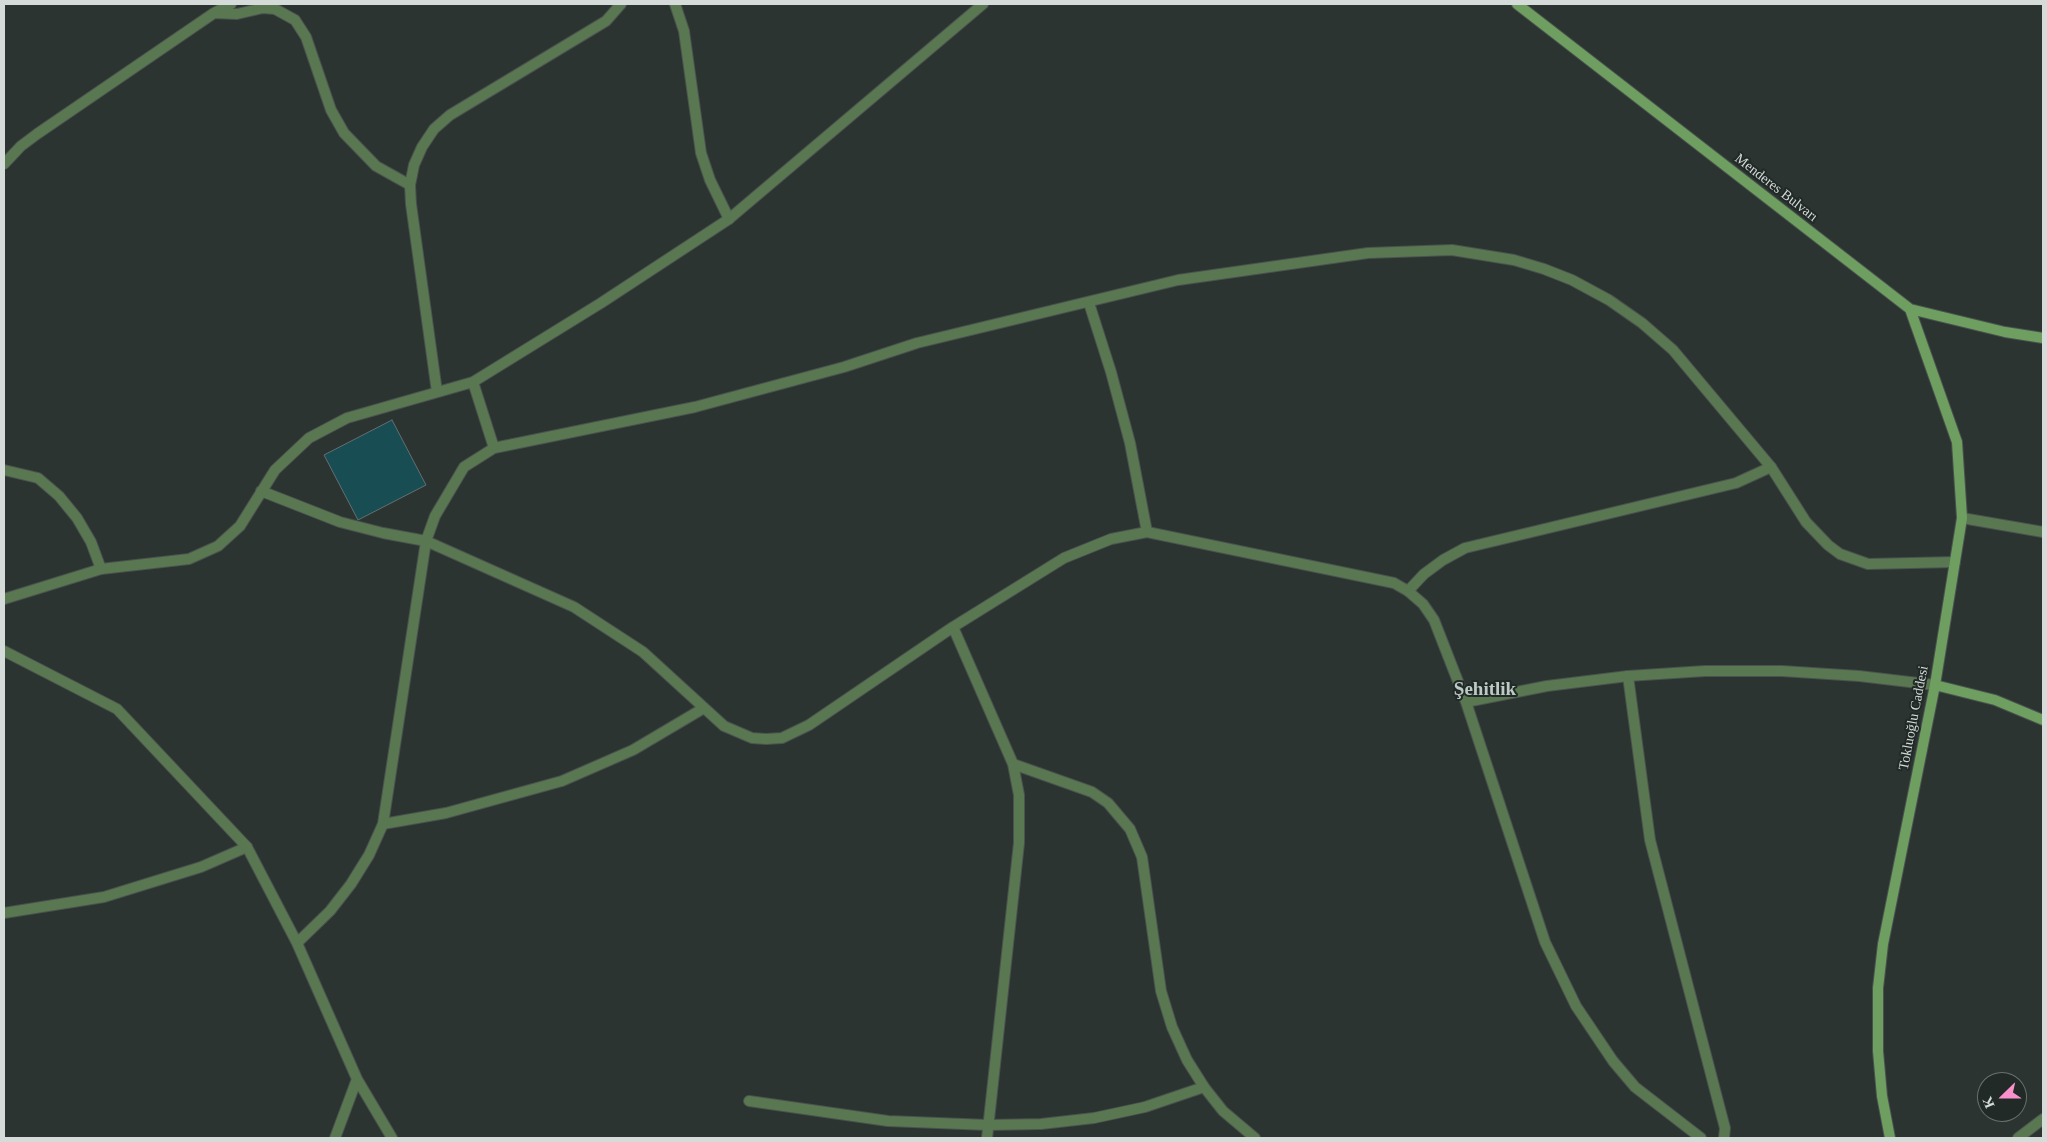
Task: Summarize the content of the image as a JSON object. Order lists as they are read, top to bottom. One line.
{"streets":{"street":["Menderes Bulvarı","Tokluoğlu Caddesi"]},"crossings":[["Menderes Bulvarı","Tokluoğlu Caddesi"]],"districts":["Şehitlik"],"north":"left"}
